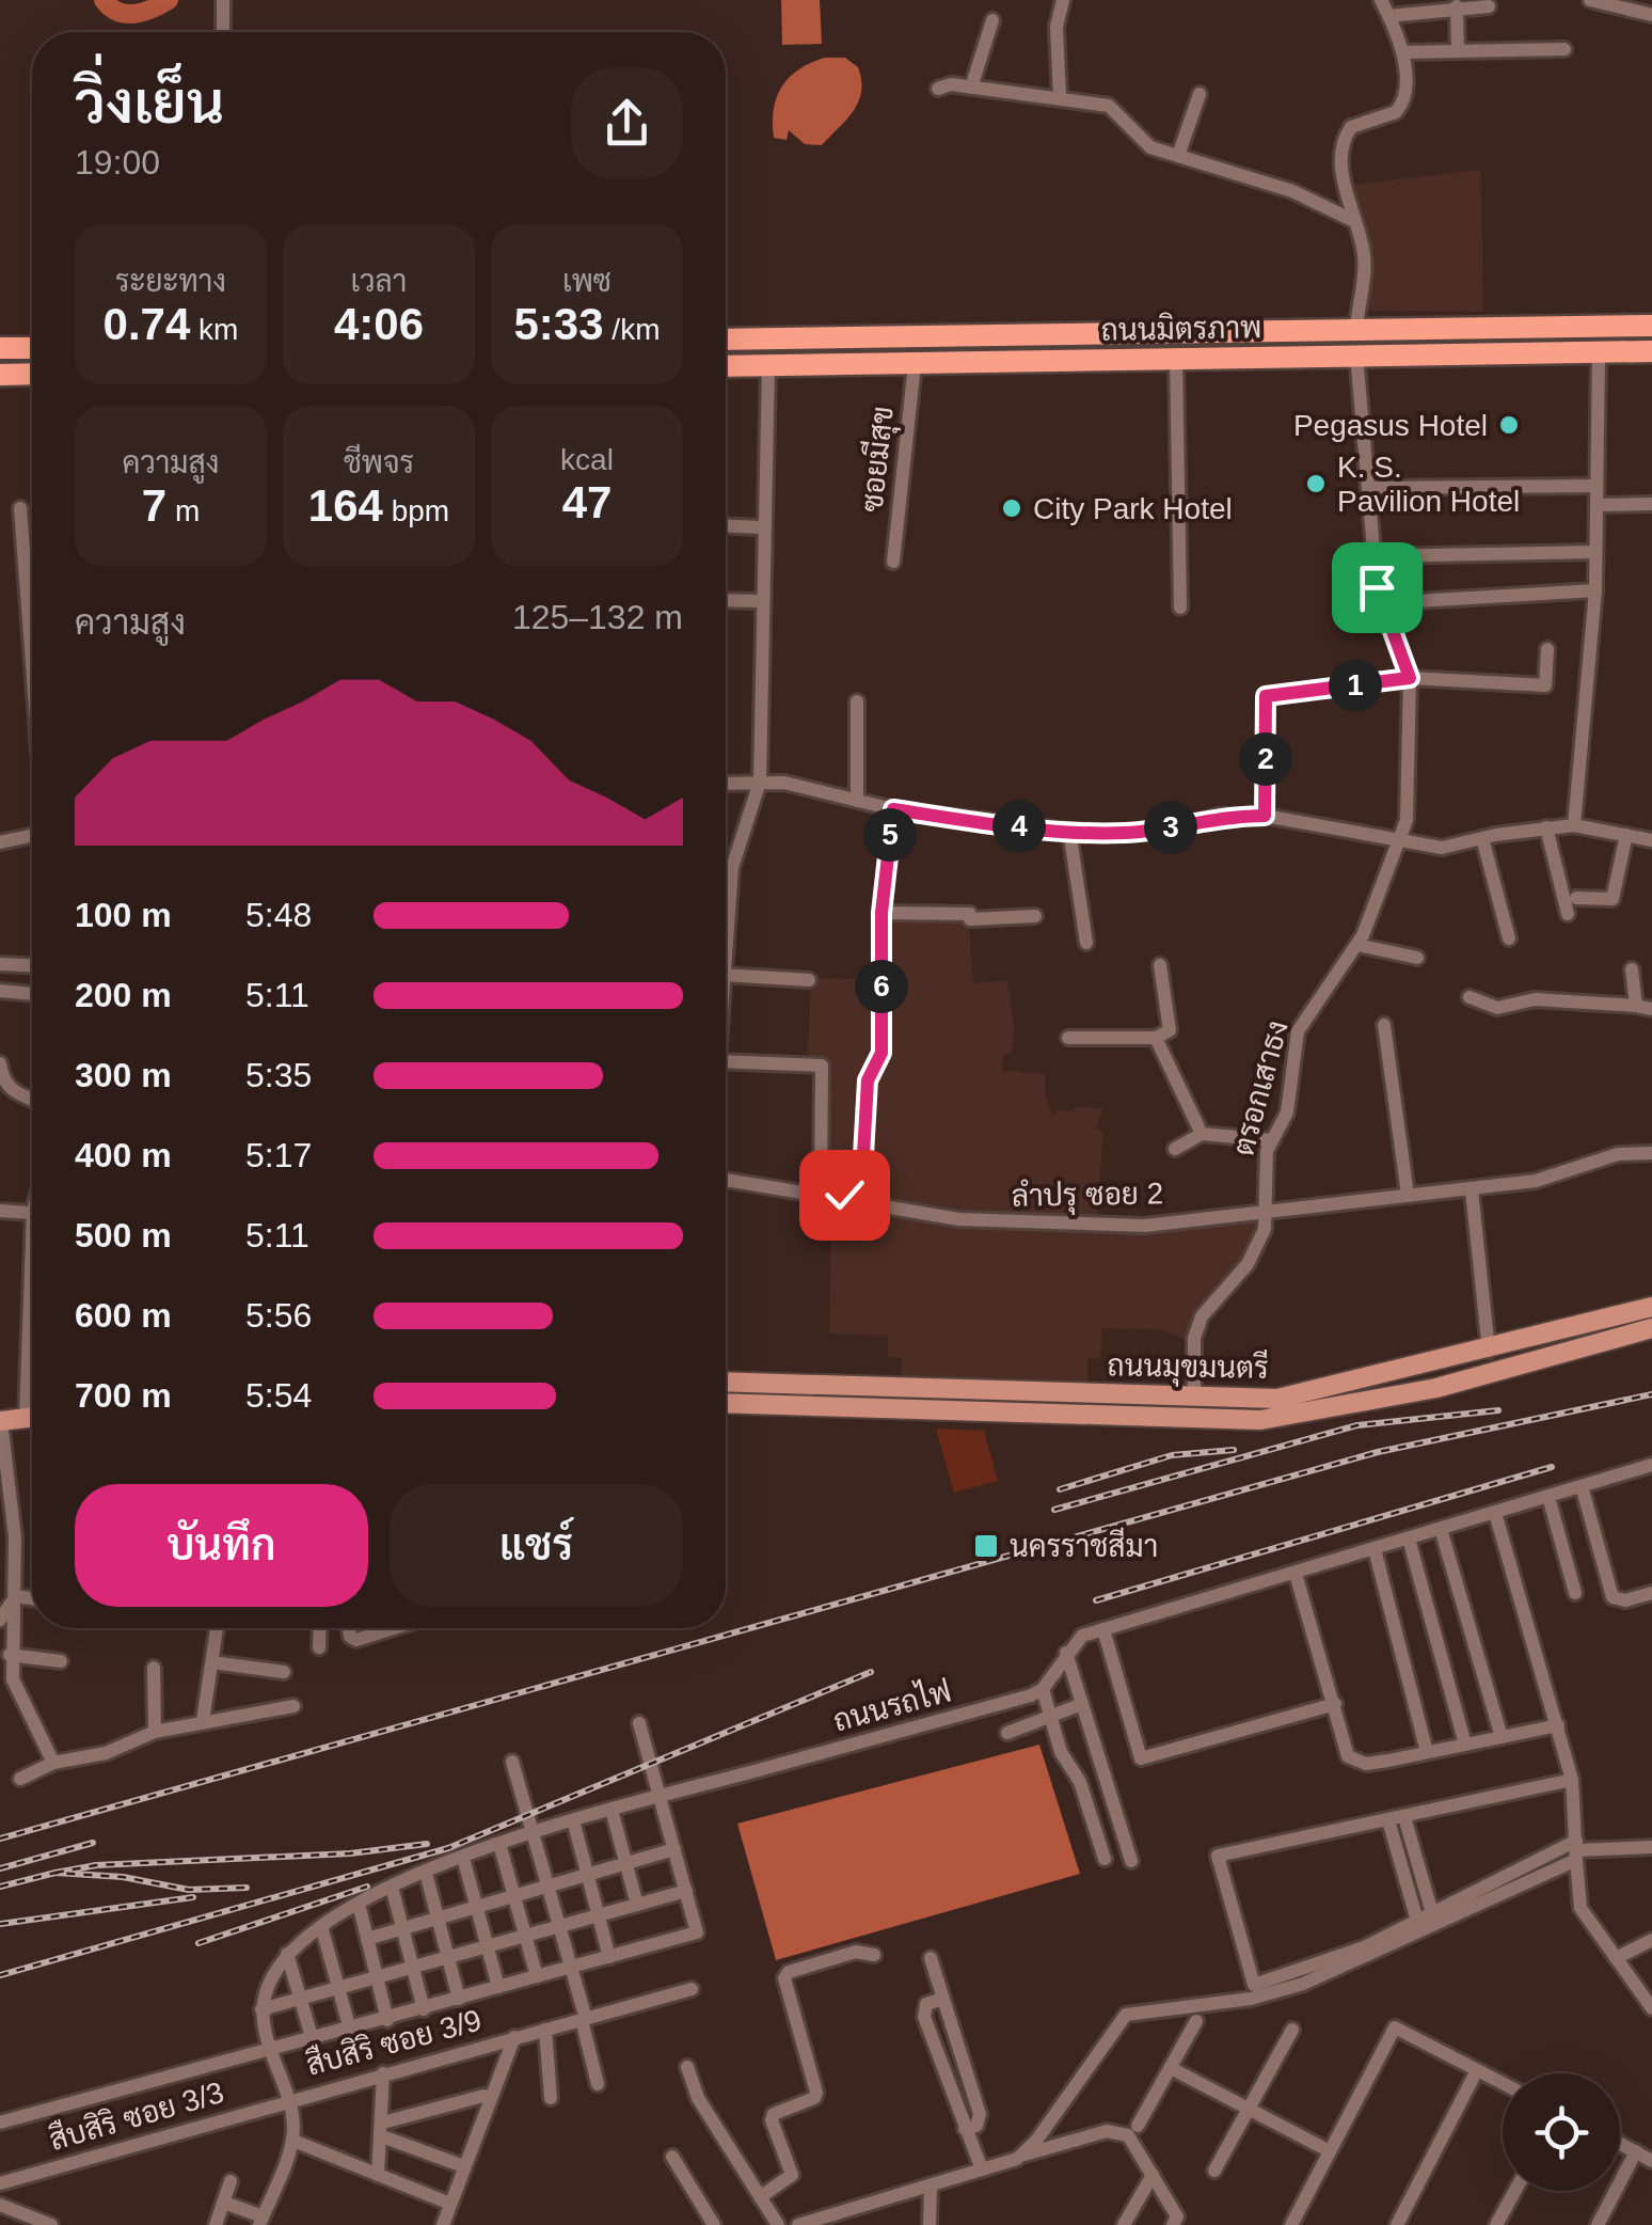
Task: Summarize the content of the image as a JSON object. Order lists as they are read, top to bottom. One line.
{"streets":{"highway":["ถนนมิตรภาพ"],"main road":["ถนนมุขมนตรี"],"street":["ซอยมีสุข","ตรอกเสาธง","ลำปรุ ซอย 2","ถนนรถไฟ","สืบสิริ ซอย 3/9","สืบสิริ ซอย 3/3"]},"crossings":[["ถนนมิตรภาพ","ซอยมีสุข"],["ถนนมิตรภาพ","ตรอกเสาธง"],["ตรอกเสาธง","ลำปรุ ซอย 2"],["ตรอกเสาธง","ถนนมุขมนตรี"],["สืบสิริ ซอย 3/9","สืบสิริ ซอย 3/3"]],"places":{"other":["Pegasus Hotel","K. S. Pavilion Hotel","City Park Hotel"],"transit":["นครราชสีมา"]},"page":{"heading":["วิ่งเย็น","19:00"],"stats":[["ระยะทาง","0.74 km"],["เวลา","4:06"],["เพซ","5:33 /km"],["ความสูง","7 m"],["ชีพจร","164 bpm"],["kcal","47"]],"chart":["ความสูง","125–132 m"],"pins":["1","2","4","3","5","6"],"list":[{"name":"100 m","note":"5:48"},{"name":"200 m","note":"5:11"},{"name":"300 m","note":"5:35"},{"name":"400 m","note":"5:17"},{"name":"500 m","note":"5:11"},{"name":"600 m","note":"5:56"},{"name":"700 m","note":"5:54"}],"buttons":["บันทึก","แชร์"]}}
